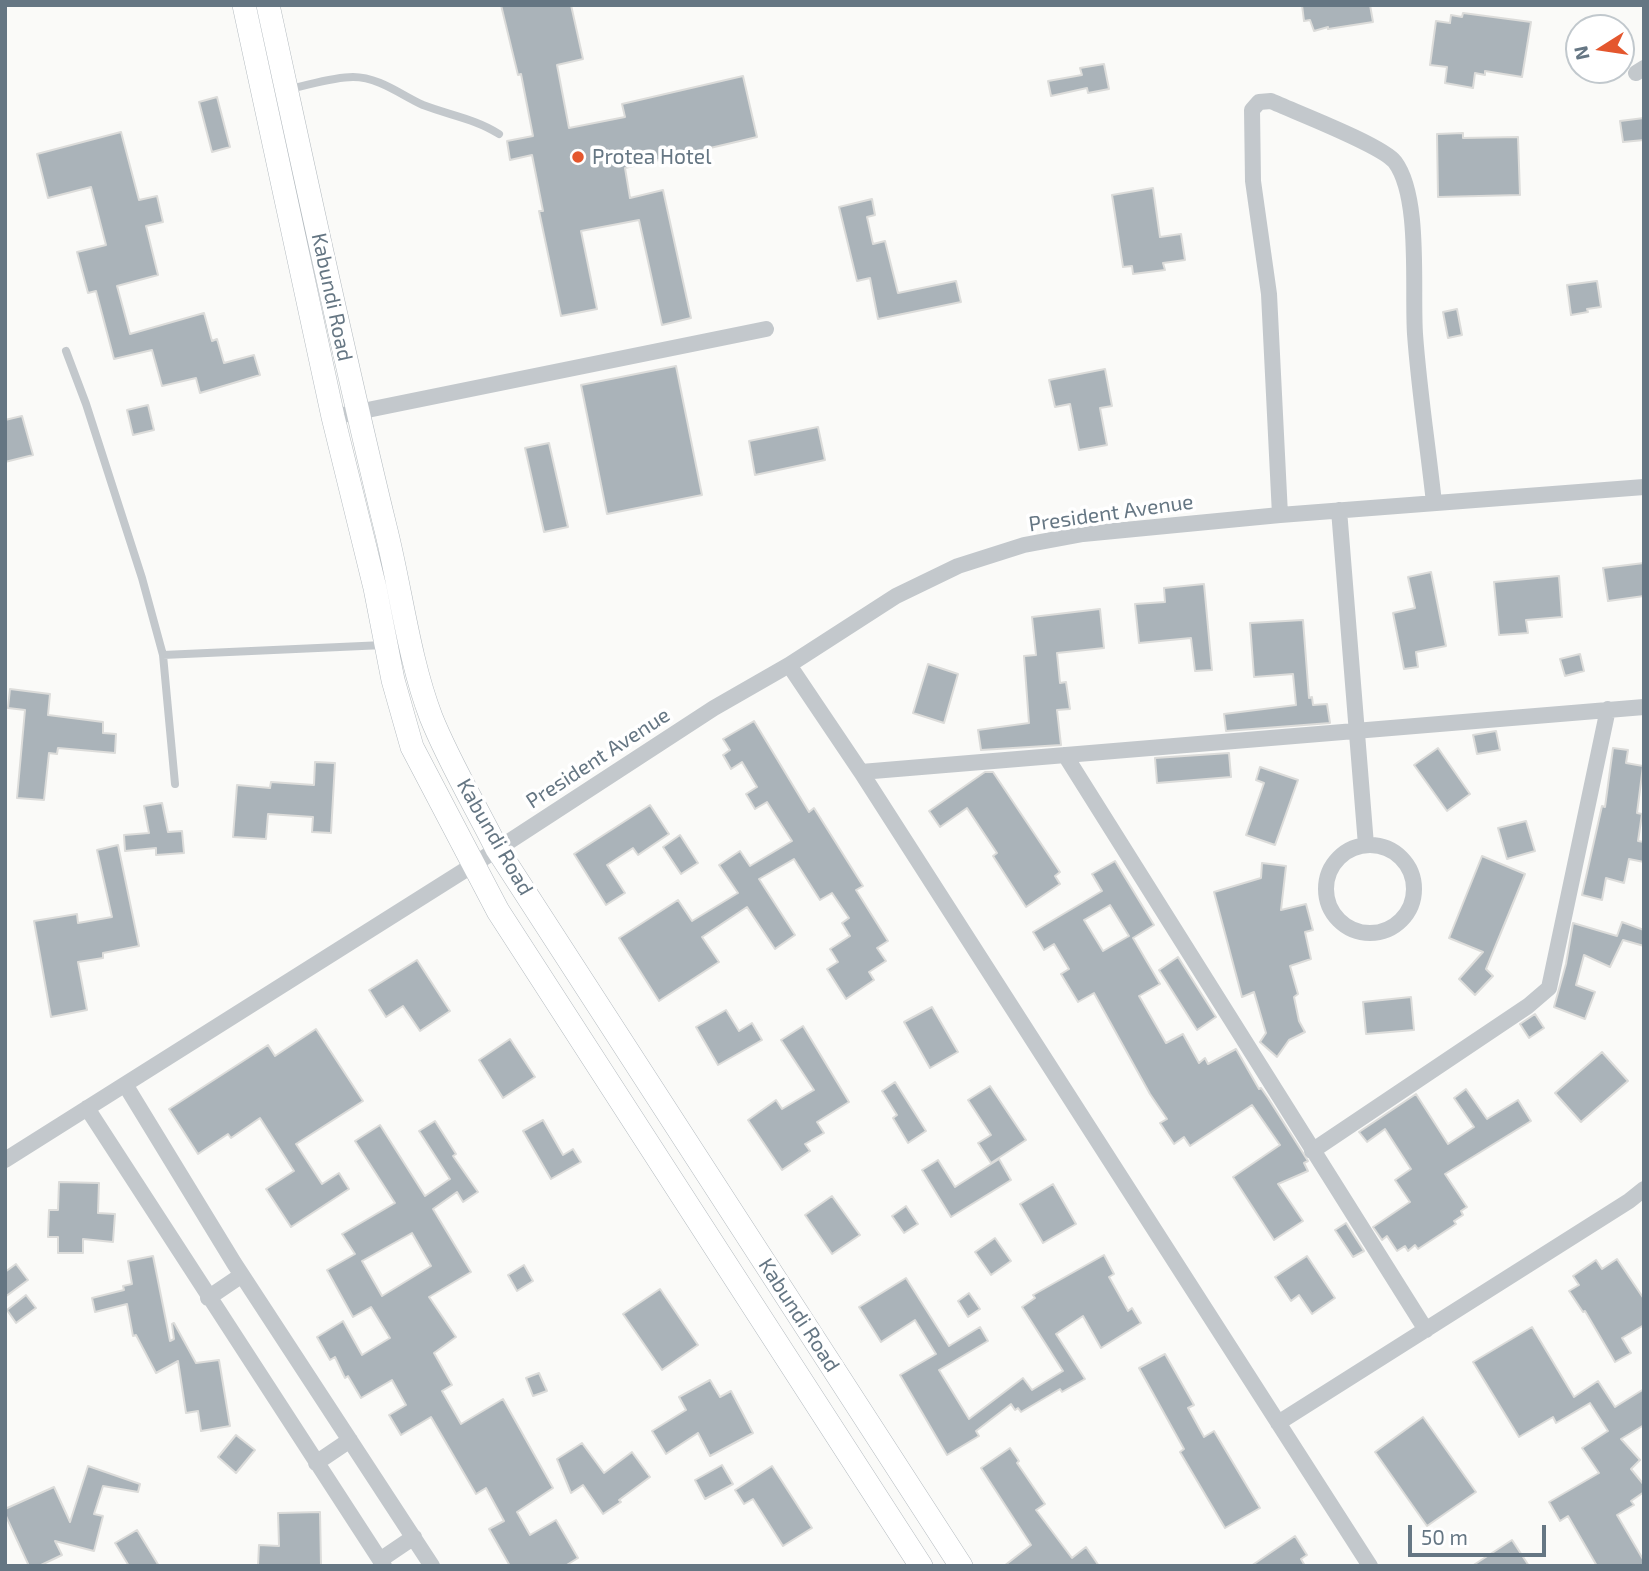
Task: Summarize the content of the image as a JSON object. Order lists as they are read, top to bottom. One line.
{"streets":{"street":["Kabundi Road","President Avenue"]},"crossings":[["Kabundi Road","President Avenue"]],"places":["Protea Hotel"],"scale_bar":"50 m","north":"left"}
